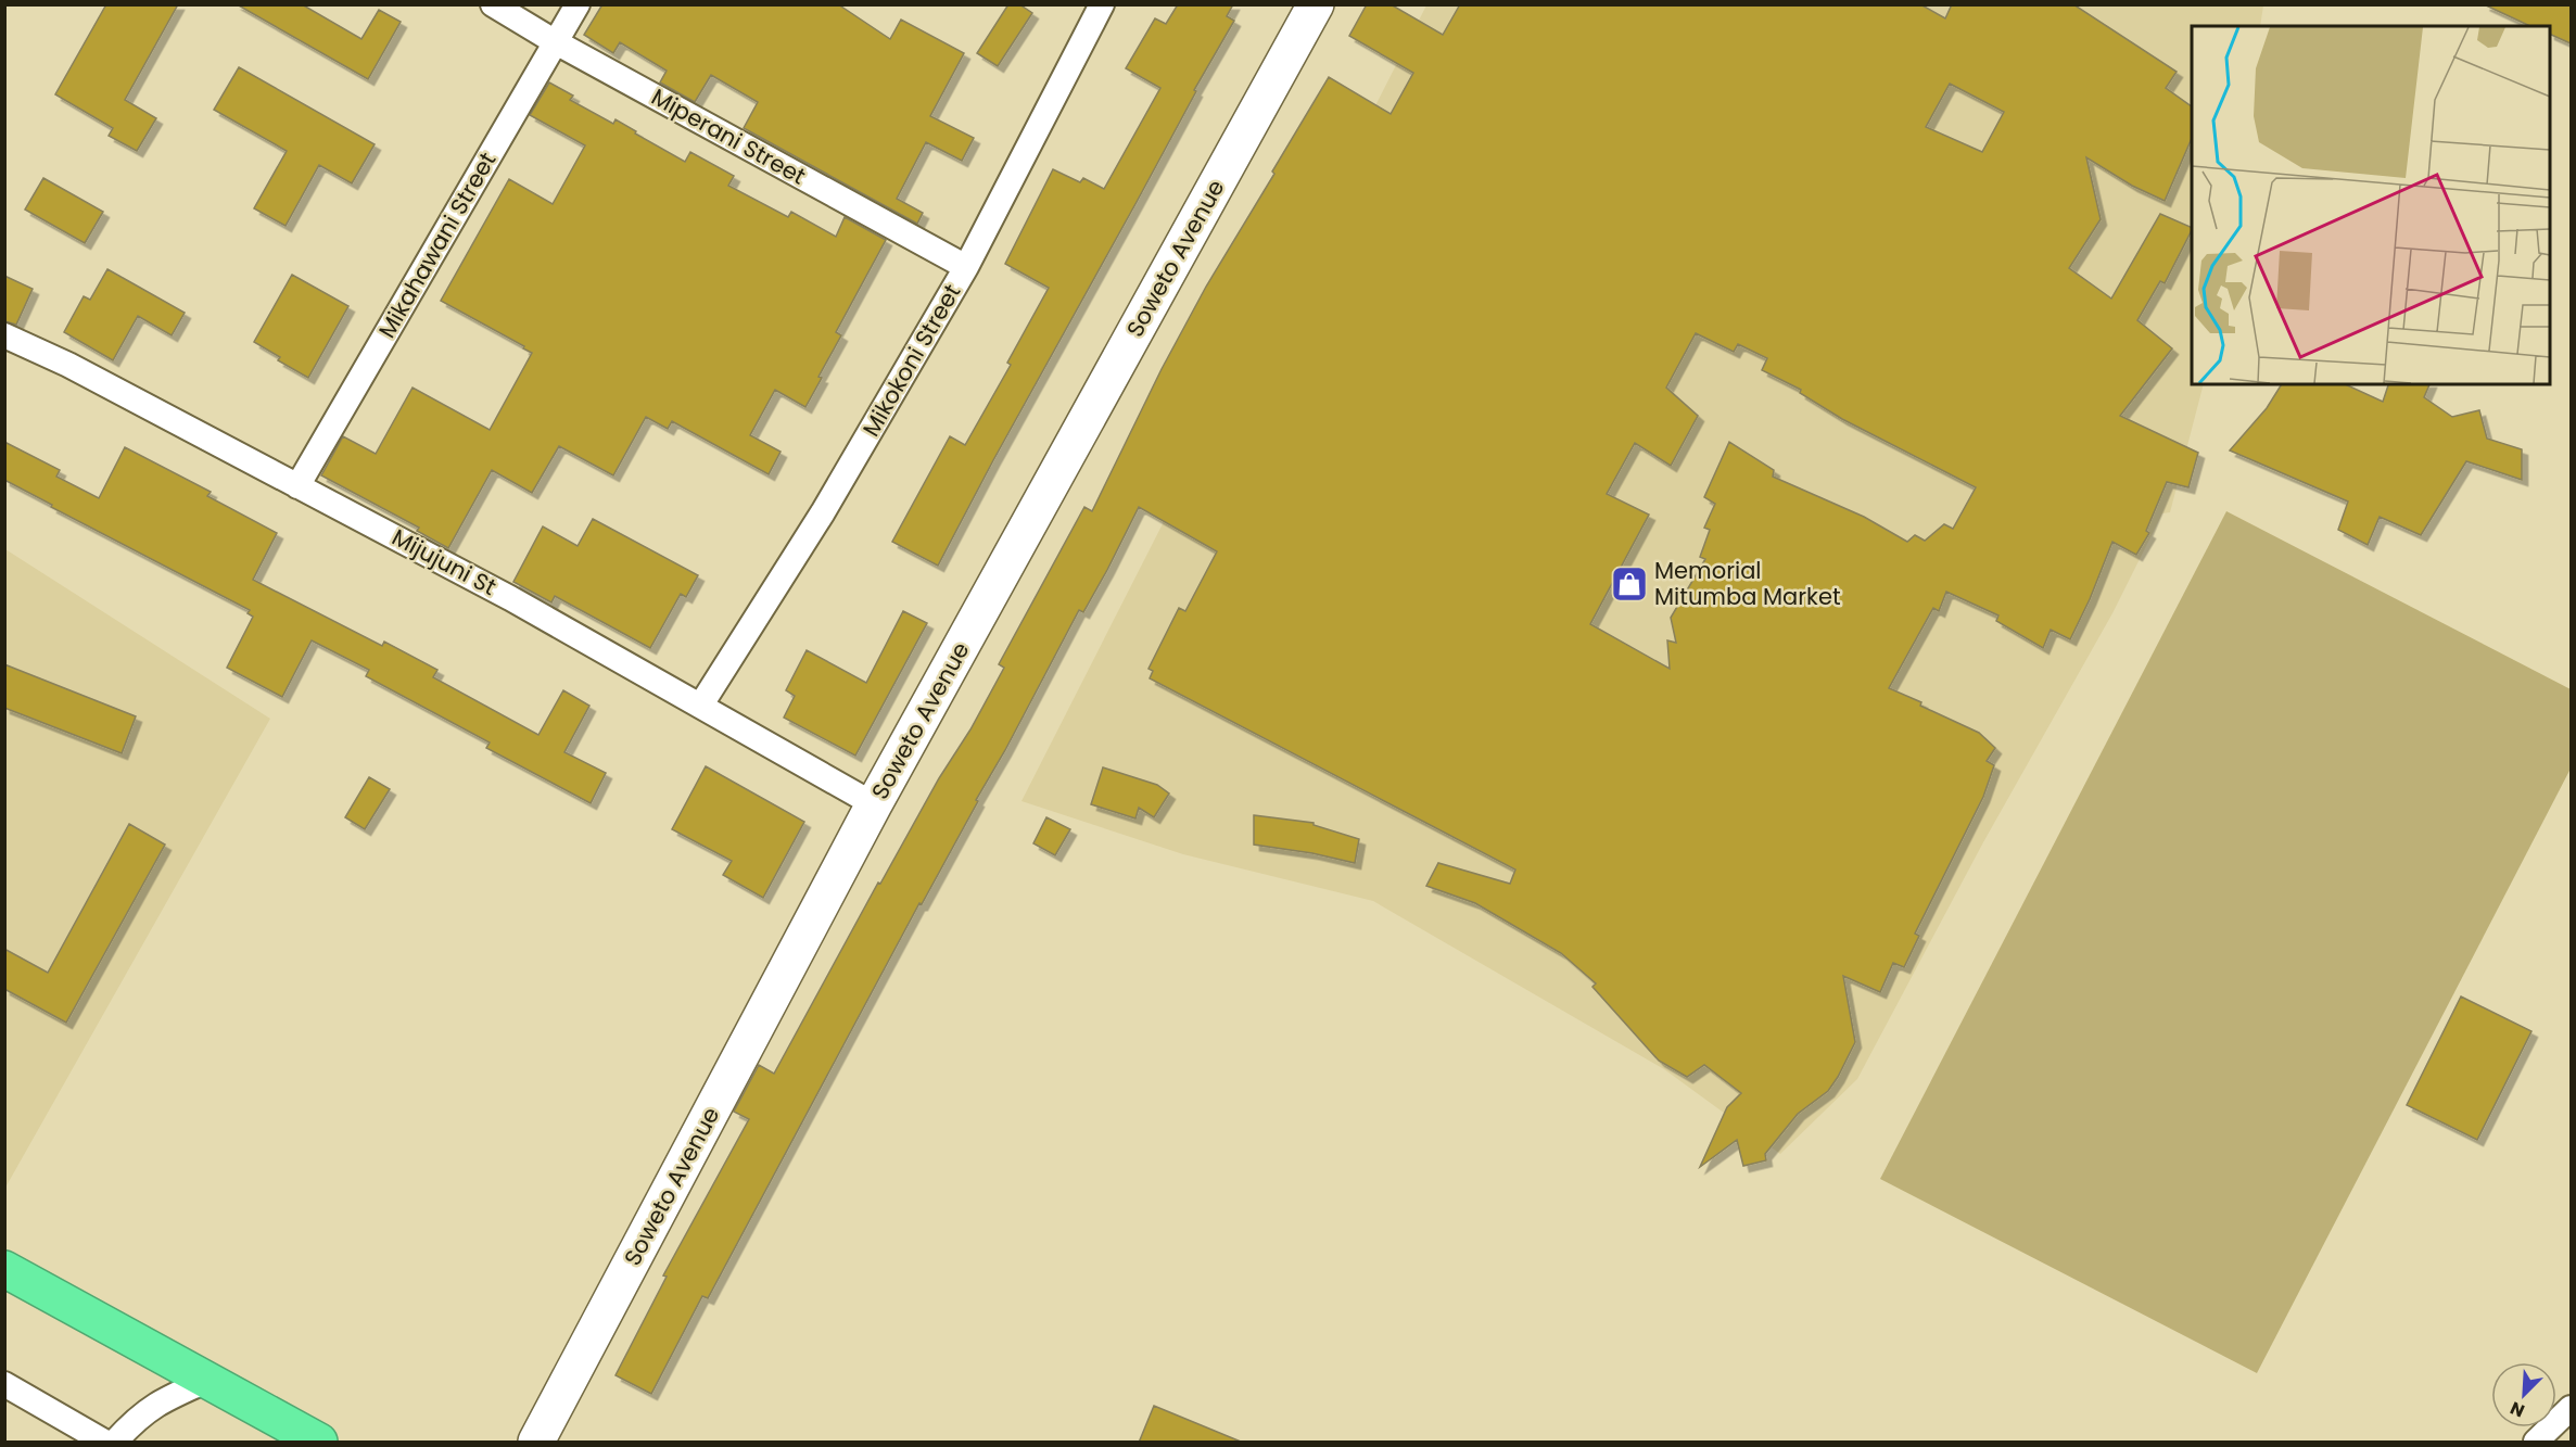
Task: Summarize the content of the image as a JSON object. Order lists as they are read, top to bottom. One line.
{"streets":{"street":["Miperani Street","Mikahawani Street","Soweto Avenue","Mikokoni Street","Mijujuni St"]},"crossings":[["Miperani Street","Mikahawani Street"],["Miperani Street","Mikokoni Street"],["Mikahawani Street","Mijujuni St"],["Soweto Avenue","Mijujuni St"],["Mikokoni Street","Mijujuni St"]],"places":{"shop":["Memorial Mitumba Market"]},"north":"bottom left"}
